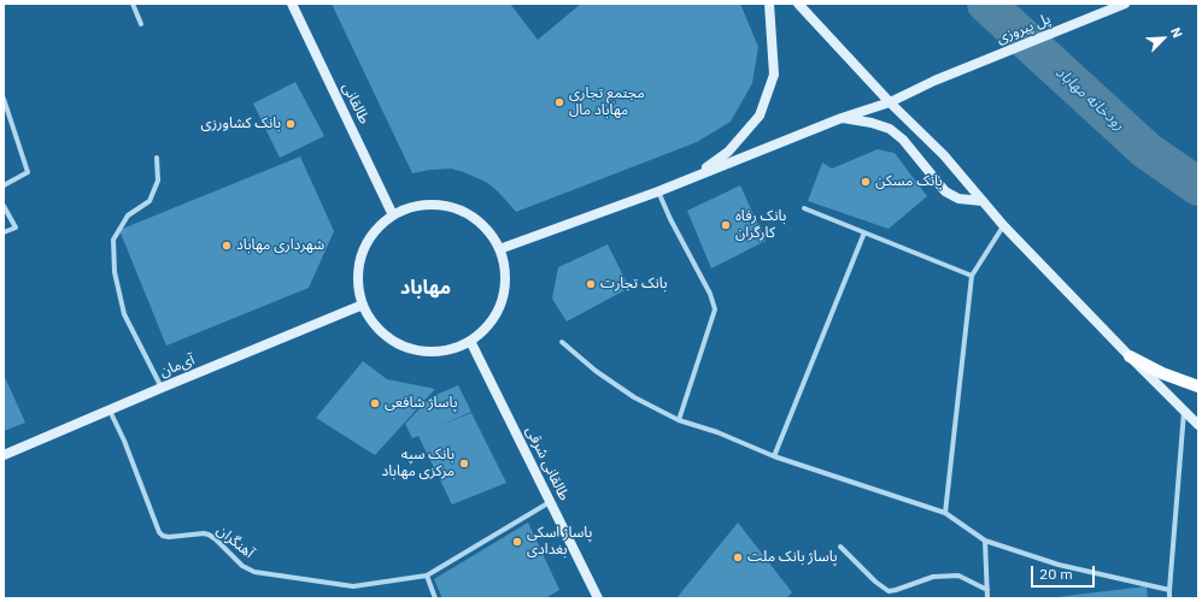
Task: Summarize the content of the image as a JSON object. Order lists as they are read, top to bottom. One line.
{"streets":{"street":["پل پیروزی","طالقانی","آی‌مان","طالقانی شرقی","آهنگران"]},"crossings":[["طالقانی","آی‌مان"],["طالقانی","طالقانی شرقی"],["آی‌مان","طالقانی شرقی"],["آی‌مان","آهنگران"]],"districts":["مهاباد"],"water":["رودخانه مهاباد"],"places":["مجتمع تجاری مهاباد مال","بانک کشاورزی","بانک مسکن","بانک رفاه کارگران","شهرداری مهاباد","بانک تجارت","پاساژ شافعی","بانک سپه مرکزی مهاباد","پاساژ اسکی بغدادی","پاساژ بانک ملت"],"scale_bar":"20 m","north":"top right"}
